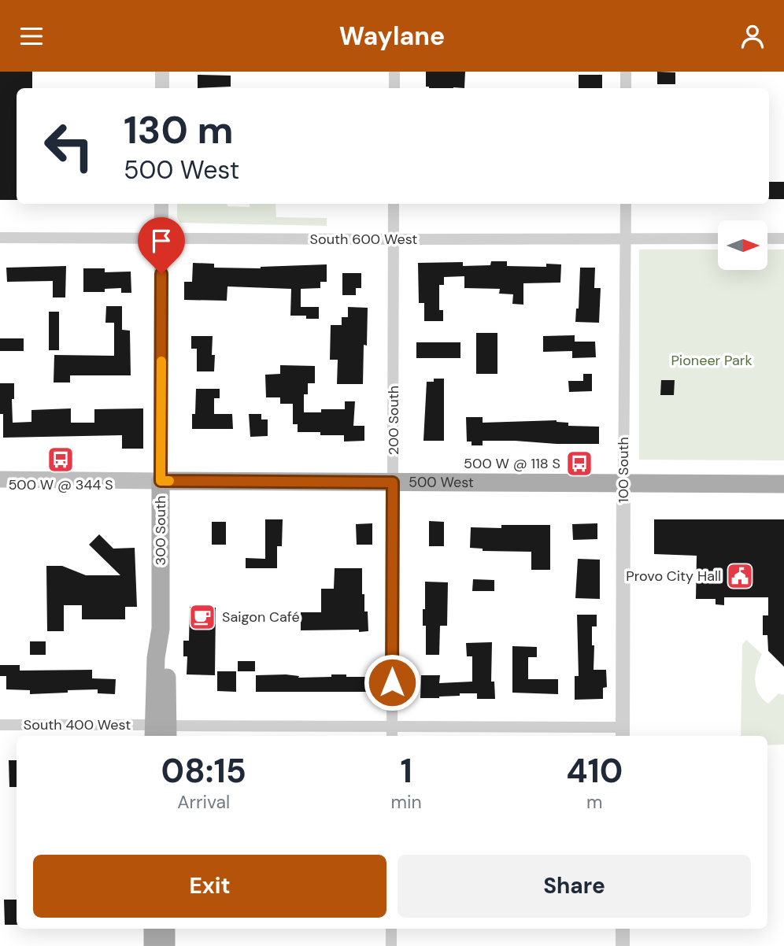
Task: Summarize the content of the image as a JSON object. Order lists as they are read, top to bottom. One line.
{"streets":{"main road":["500 West","300 South"],"street":["South 600 West","200 South","100 South","South 400 West"]},"crossings":[["South 600 West","200 South"],["South 600 West","100 South"],["South 600 West","300 South"],["200 South","500 West"],["200 South","South 400 West"],["100 South","500 West"],["100 South","South 400 West"],["500 West","300 South"],["300 South","South 400 West"]],"parks":["Pioneer Park"],"places":{"bus stop":["500 W @ 344 S","500 W @ 118 S"],"public building":["Provo City Hall"],"cafe":["Saigon Café"]},"north":"right","page":{"header":"Waylane","turn":["130 m","500 West"],"eta":["08:15","Arrival","1","min","410","m"],"buttons":["Exit","Share"]}}
